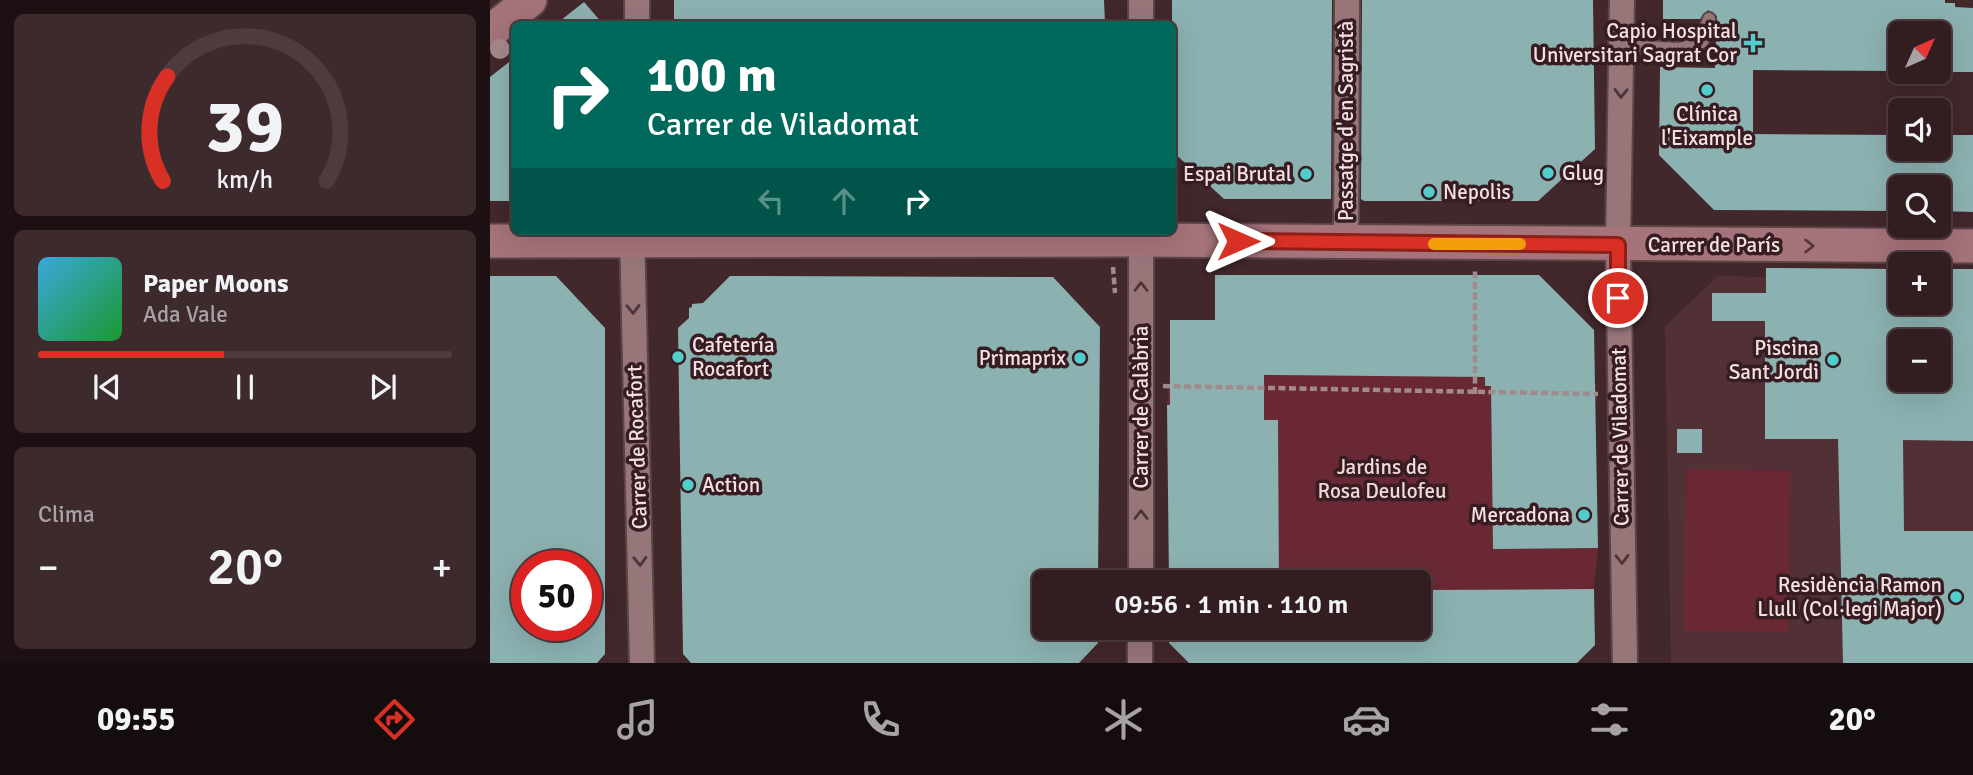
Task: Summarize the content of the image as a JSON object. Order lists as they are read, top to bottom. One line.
{"streets":{"main road":["Carrer de París"],"street":["Passatge d'en Sagristà","Carrer de Calàbria","Carrer de Viladomat","Carrer de Rocafort"]},"crossings":[["Passatge d'en Sagristà","Carrer de París"],["Carrer de París","Carrer de Calàbria"],["Carrer de París","Carrer de Viladomat"],["Carrer de París","Carrer de Rocafort"]],"one_way":["Carrer de Calàbria","Carrer de Viladomat","Carrer de Rocafort"],"parks":["Jardins de Rosa Deulofeu"],"places":{"health":["Capio Hospital Universitari Sagrat Cor"],"other":["Clínica l'Eixample","Glug","Espai Brutal","Nepolis","Cafetería Rocafort","Primaprix","Piscina Sant Jordi","Action","Mercadona","Residència Ramon Llull (Col·legi Major)"]},"north":"top right","page":{"map_buttons":["+","−"],"turn":["100 m","Carrer de Viladomat"],"song":["Paper Moons","Ada Vale"],"tile":"Clima","heat":["−","20°","+"],"limit":"50","trip":"09:56 · 1 min · 110 m","tabs":["09:55","20°"],"gauge":["39","km/h"]}}
